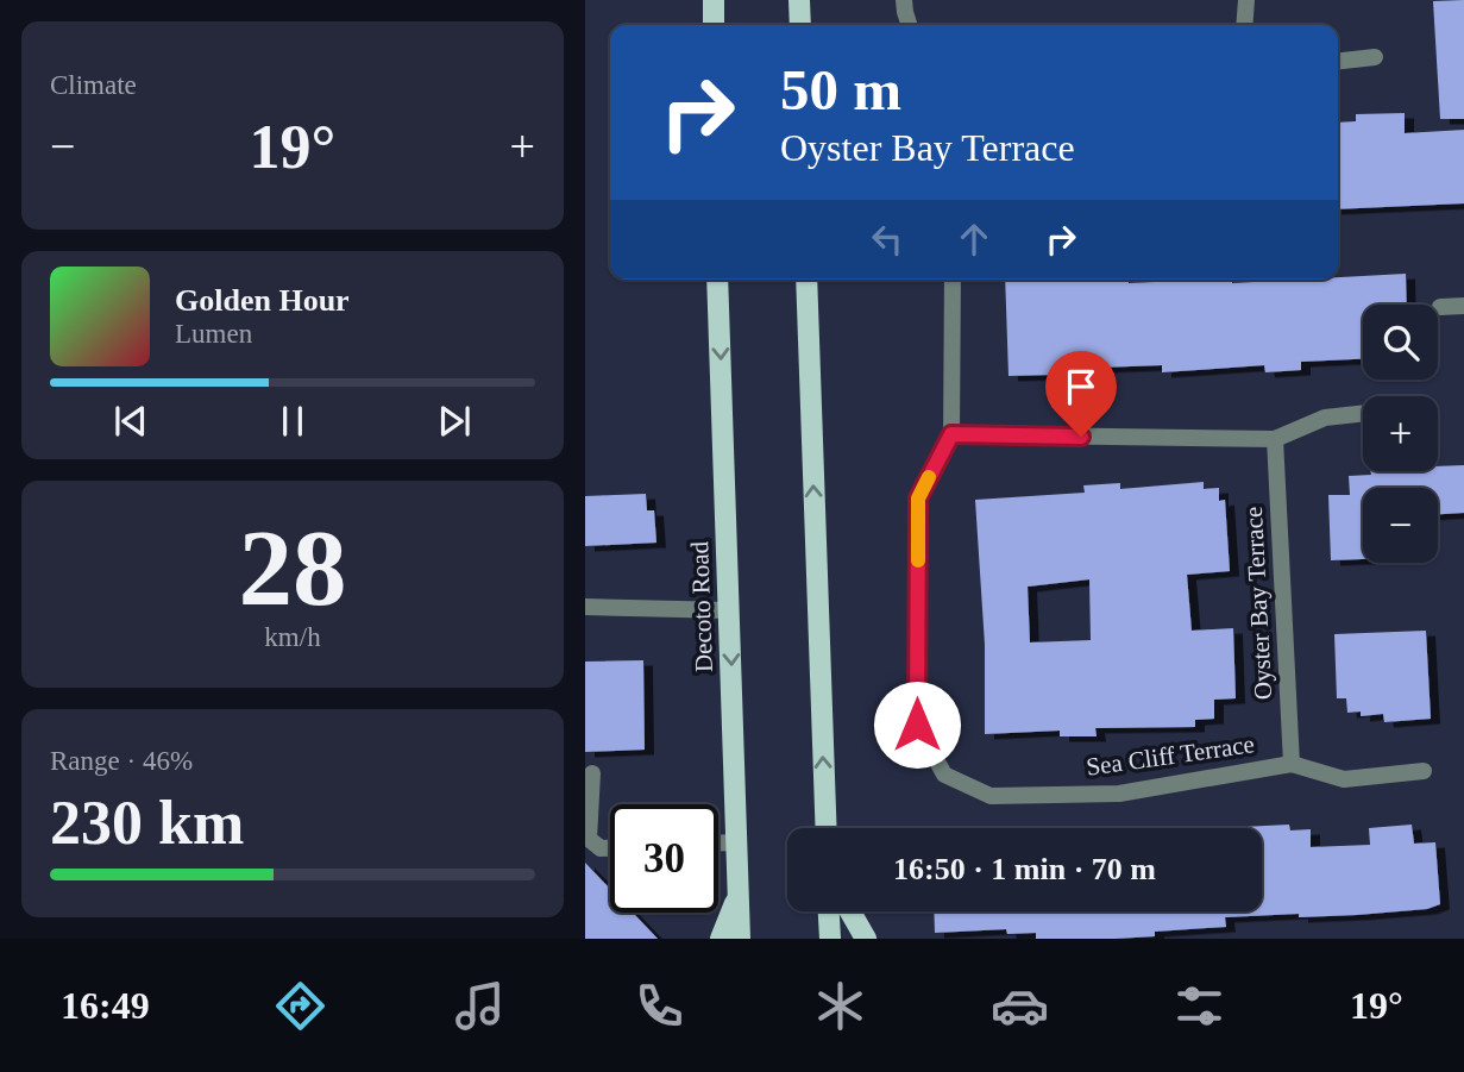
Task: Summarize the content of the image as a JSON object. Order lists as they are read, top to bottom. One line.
{"streets":{"main road":["Decoto Road"],"street":["Oyster Bay Terrace","Sea Cliff Terrace"]},"crossings":[["Oyster Bay Terrace","Sea Cliff Terrace"]],"page":{"tile":["Climate",["28","km/h"],["Range · 46%","230 km"]],"turn":["50 m","Oyster Bay Terrace"],"heat":["−","19°","+"],"song":["Golden Hour","Lumen"],"map_buttons":["+","−"],"limit":"30","trip":"16:50 · 1 min · 70 m","tabs":["16:49","19°"]}}
